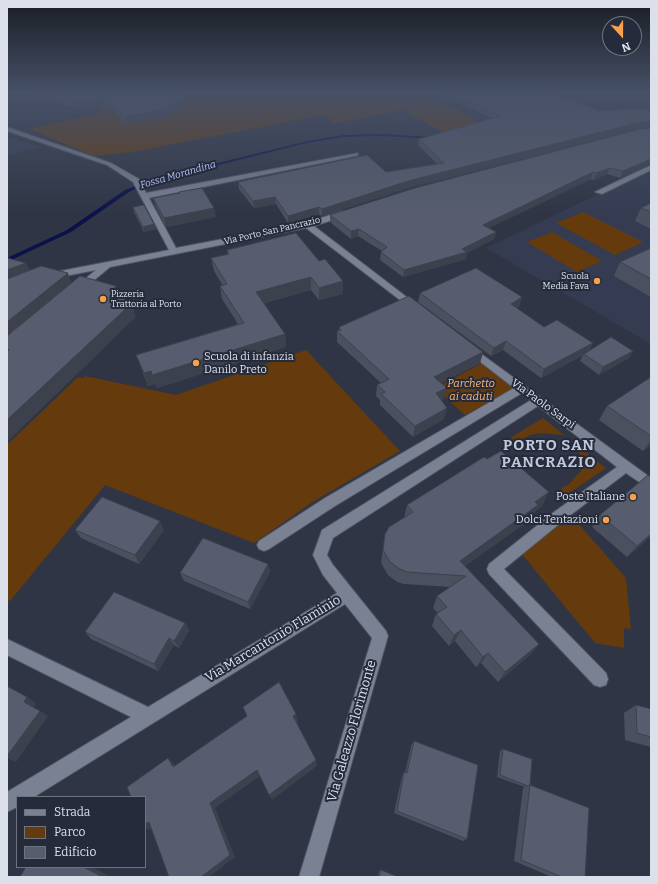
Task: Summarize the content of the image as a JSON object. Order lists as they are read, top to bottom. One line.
{"streets":{"street":["Via Porto San Pancrazio","Via Paolo Sarpi","Via Marcantonio Flaminio","Via Galeazzo Florimonte"]},"crossings":[["Via Paolo Sarpi","Via Marcantonio Flaminio"],["Via Marcantonio Flaminio","Via Galeazzo Florimonte"]],"districts":["PORTO SAN PANCRAZIO"],"water":["Fossa Morandina"],"parks":["Parchetto ai caduti"],"places":["Scuola Media Fava","Pizzeria Trattoria al Porto","Scuola di infanzia Danilo Preto","Poste Italiane","Dolci Tentazioni"],"legend":["Strada","Parco","Edificio"],"north":"bottom"}
